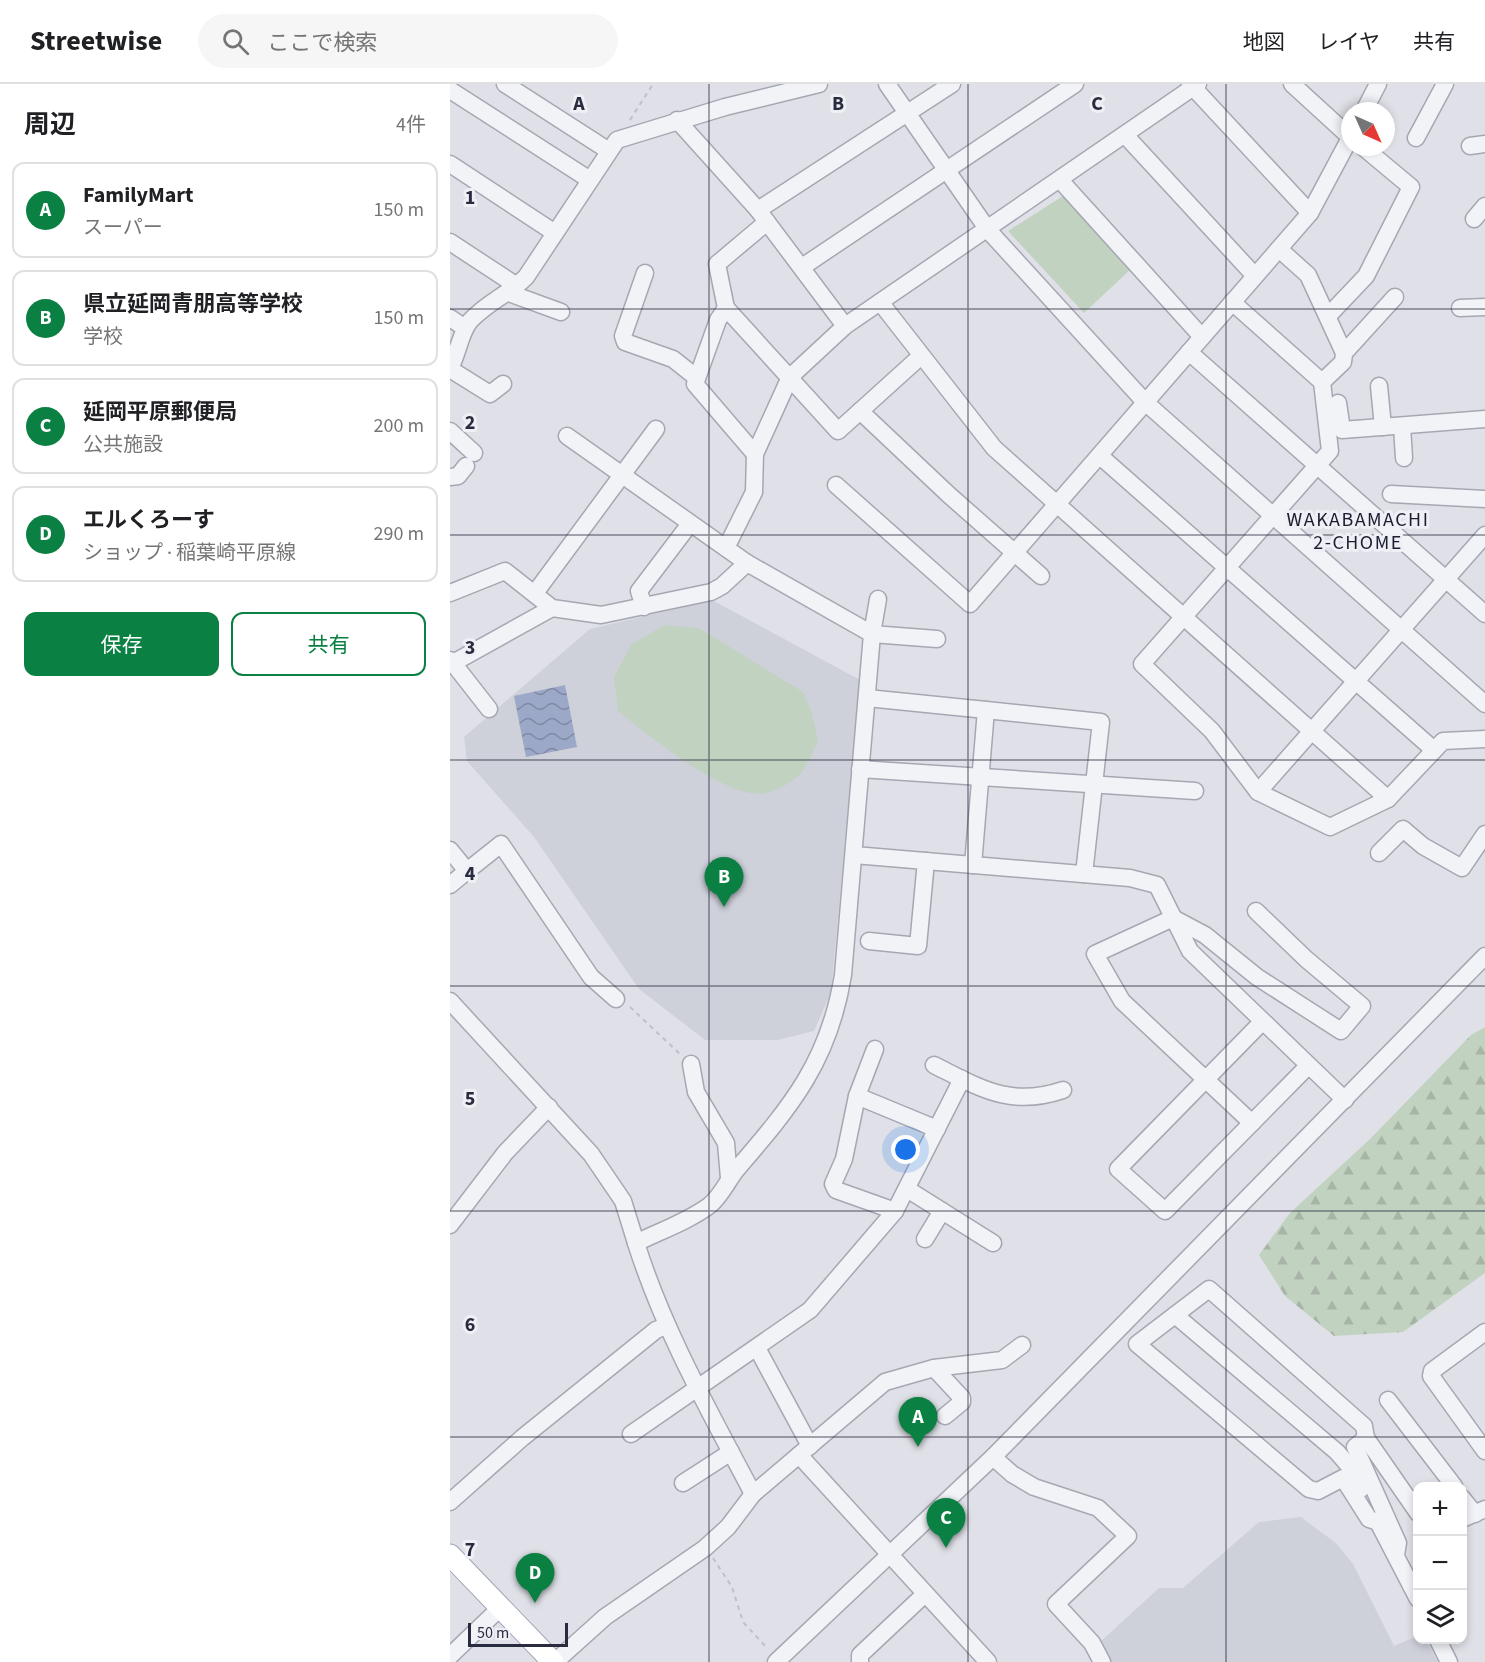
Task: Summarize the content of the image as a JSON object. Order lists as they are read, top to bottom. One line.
{"districts":["WAKABAMACHI 2-CHOME"],"scale_bar":"50 m","north":"bottom right","page":{"header":"Streetwise","search":"ここで検索","nav":["地図","レイヤ","共有"],"heading":["周辺","4件"],"list":[{"mark":"A","name":"FamilyMart","note":"スーパー","value":"150 m"},{"mark":"B","name":"県立延岡青朋高等学校","note":"学校","value":"150 m"},{"mark":"C","name":"延岡平原郵便局","note":"公共施設","value":"200 m"},{"mark":"D","name":"エルくろーす","note":"ショップ · 稲葉崎平原線","value":"290 m"}],"buttons":["保存","共有"],"pins":["B","A","C","D"],"map_buttons":["+","−"],"scale":"50 m"},"grid":{"columns":["A","B","C"],"rows":["1","2","3","4","5","6","7"]}}
